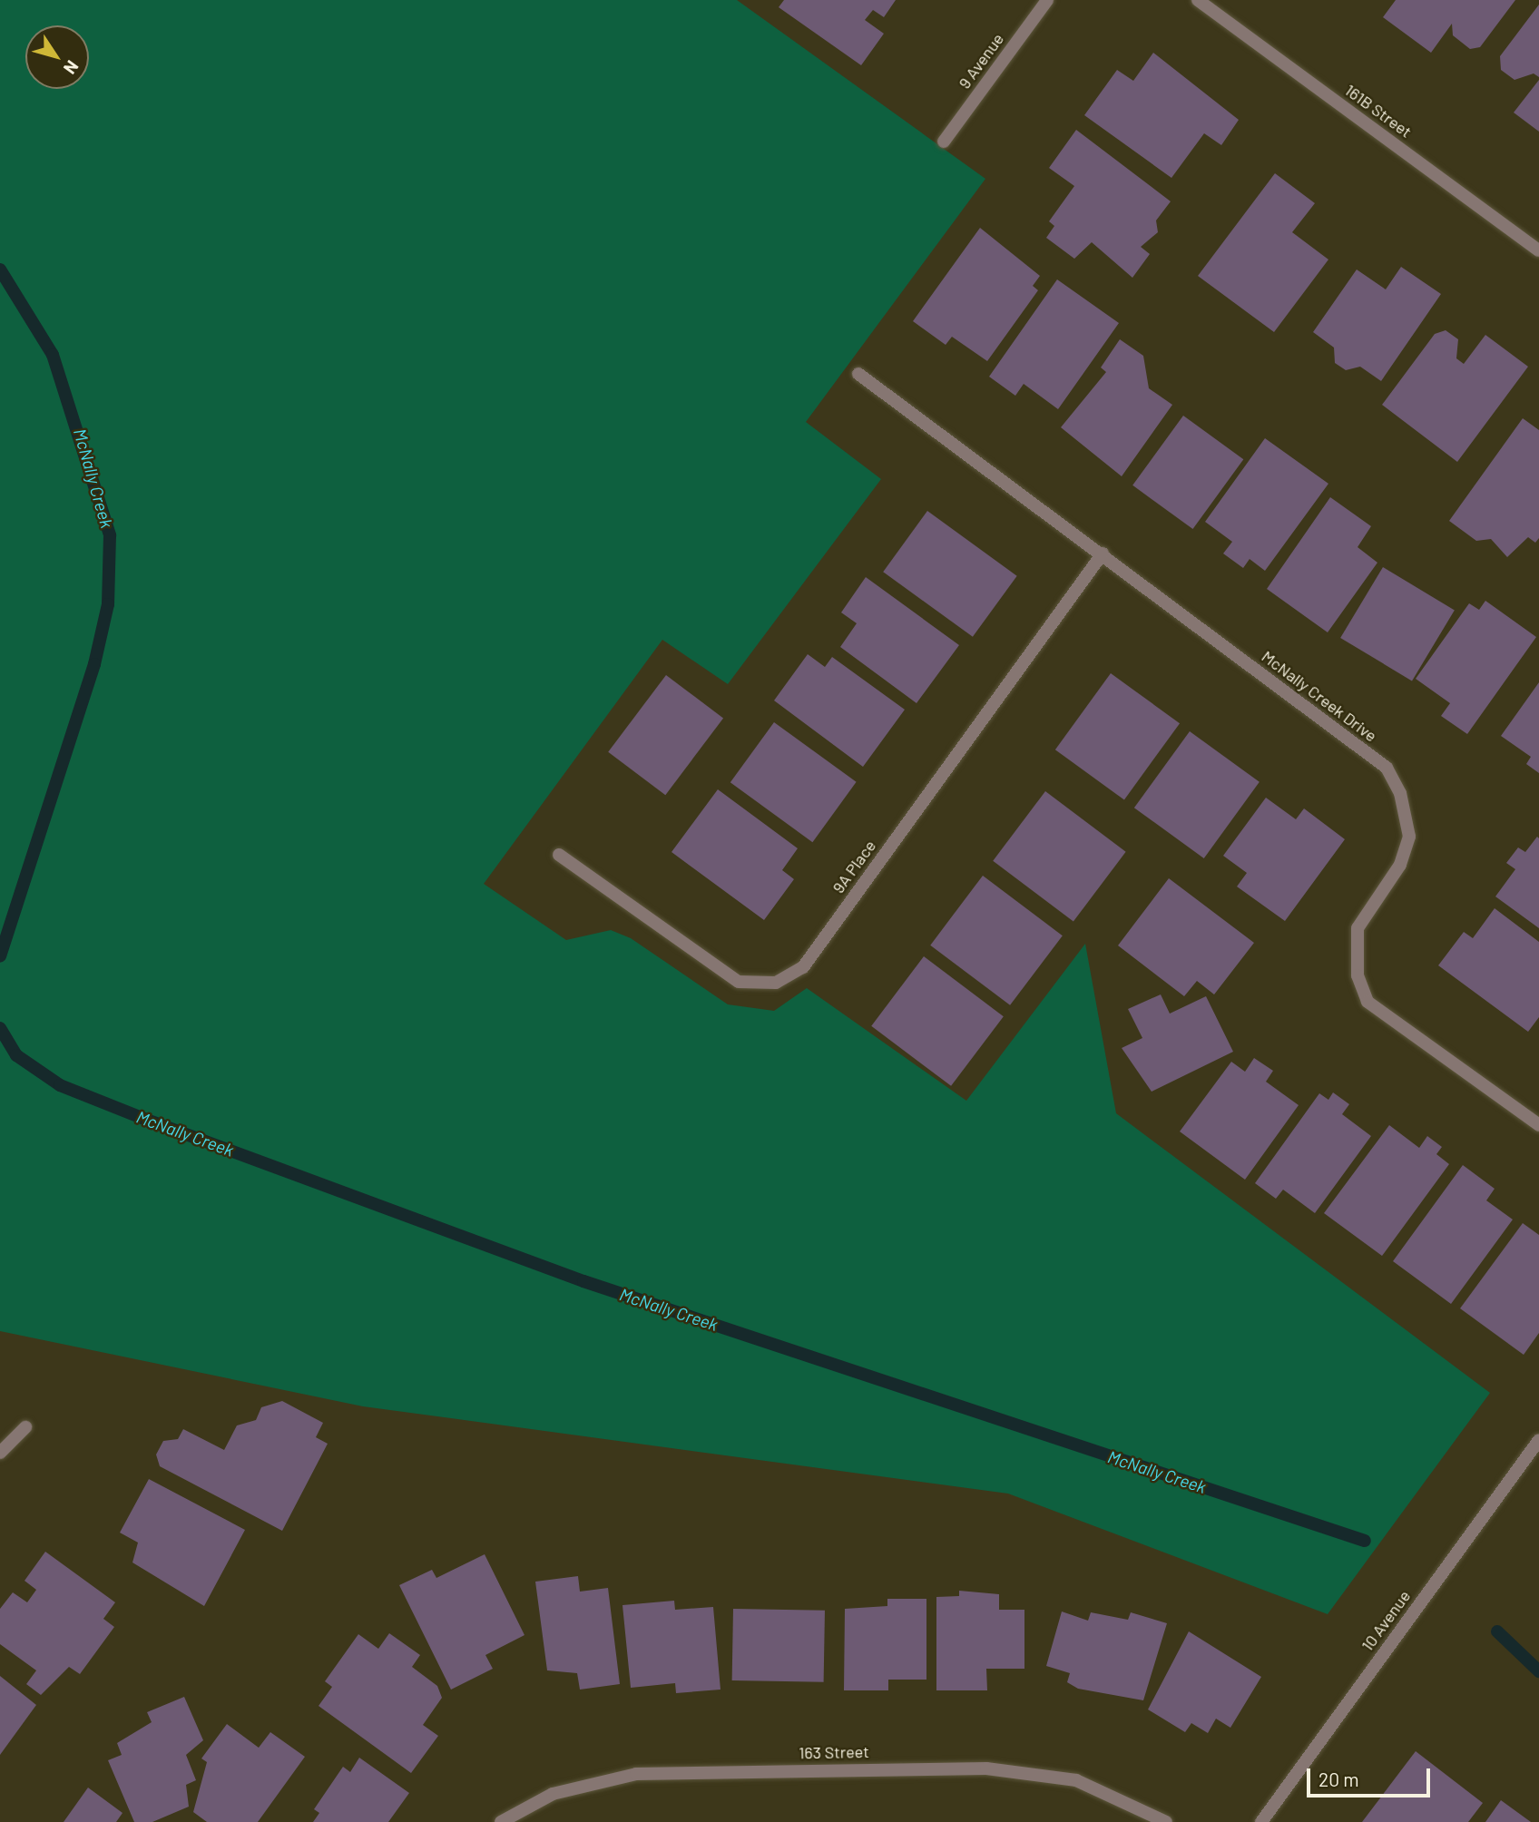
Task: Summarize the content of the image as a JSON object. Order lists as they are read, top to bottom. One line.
{"streets":{"street":["9 Avenue","161B Street","McNally Creek Drive","9A Place","10 Avenue","163 Street"]},"crossings":[["McNally Creek Drive","9A Place"]],"water":["McNally Creek"],"scale_bar":"20 m","north":"bottom right"}
